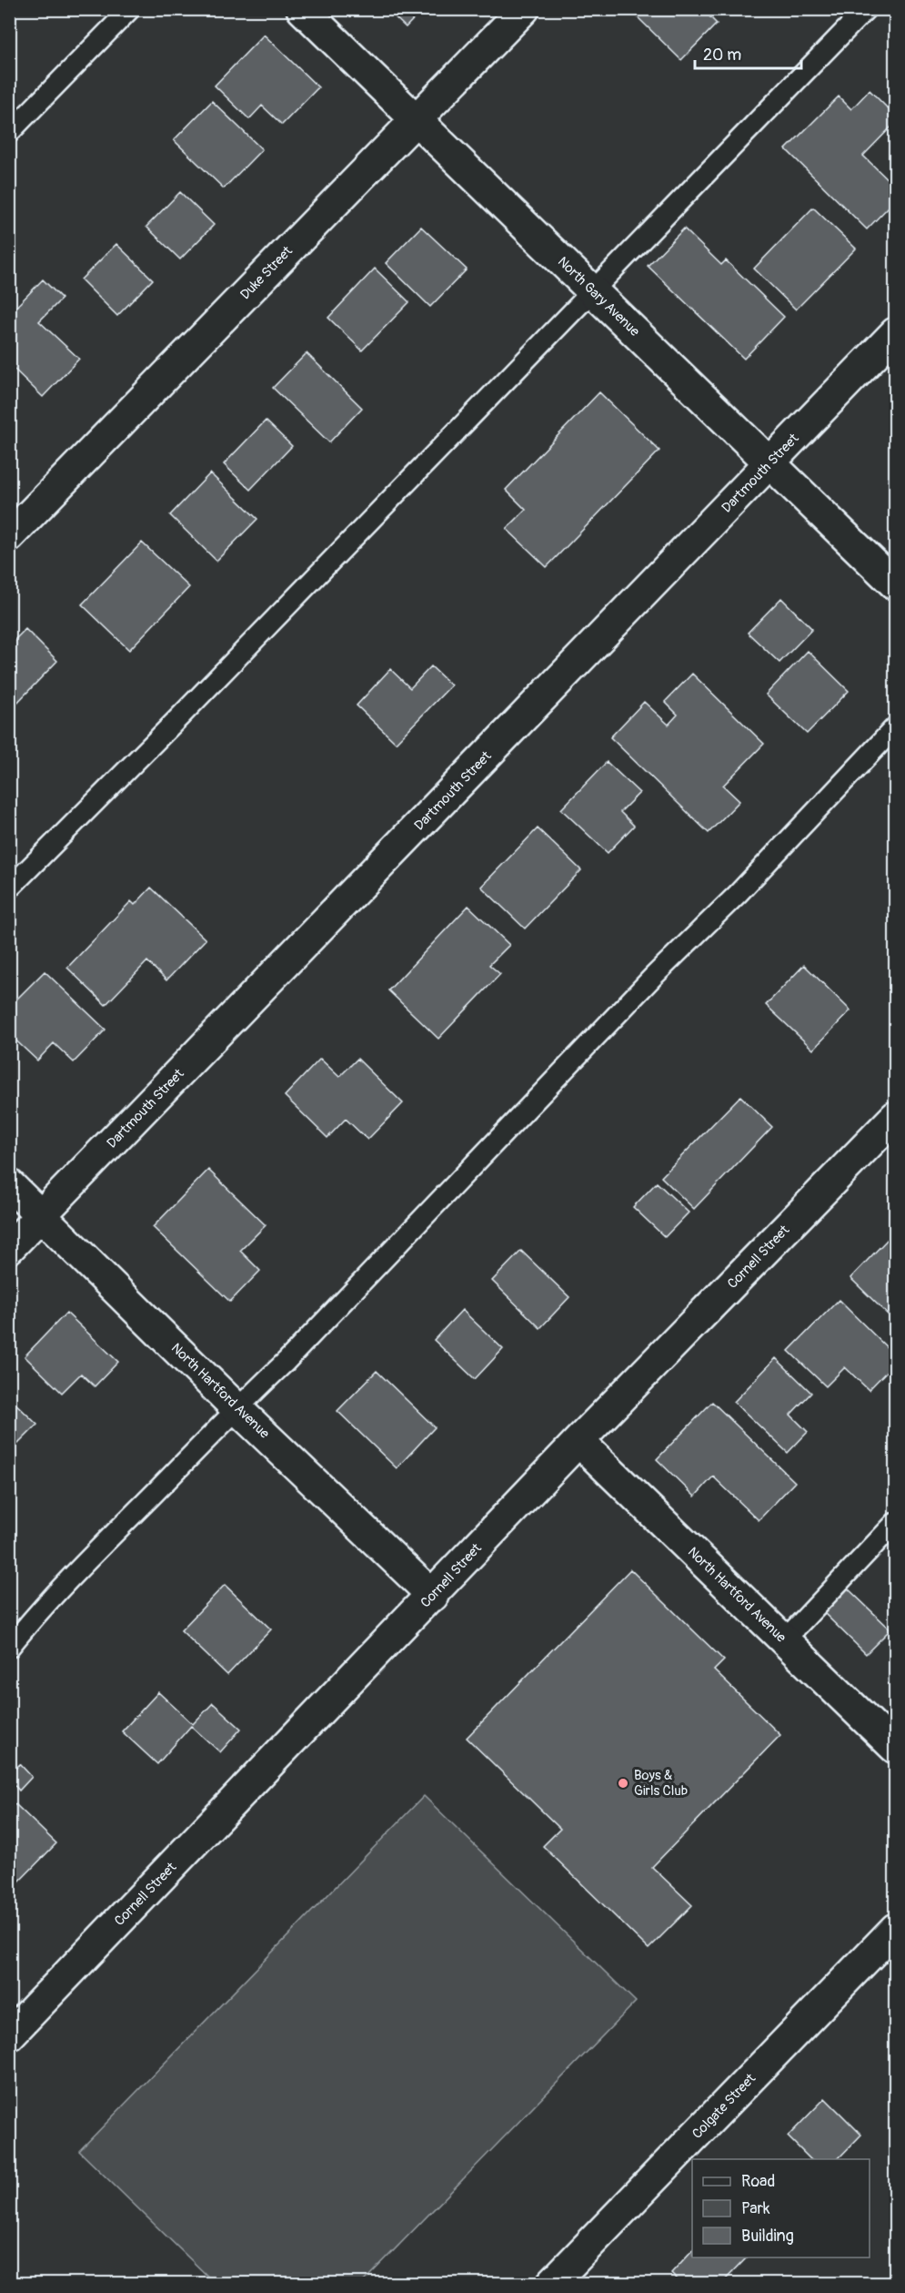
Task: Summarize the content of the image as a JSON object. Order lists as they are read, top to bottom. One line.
{"streets":{"street":["Duke Street","North Gary Avenue","Dartmouth Street","Cornell Street","North Hartford Avenue","Colgate Street"]},"crossings":[["Duke Street","North Gary Avenue"],["North Gary Avenue","Dartmouth Street"],["Dartmouth Street","North Hartford Avenue"],["Cornell Street","North Hartford Avenue"]],"places":["Boys & Girls Club"],"legend":["Road","Park","Building"],"scale_bar":"20 m"}
